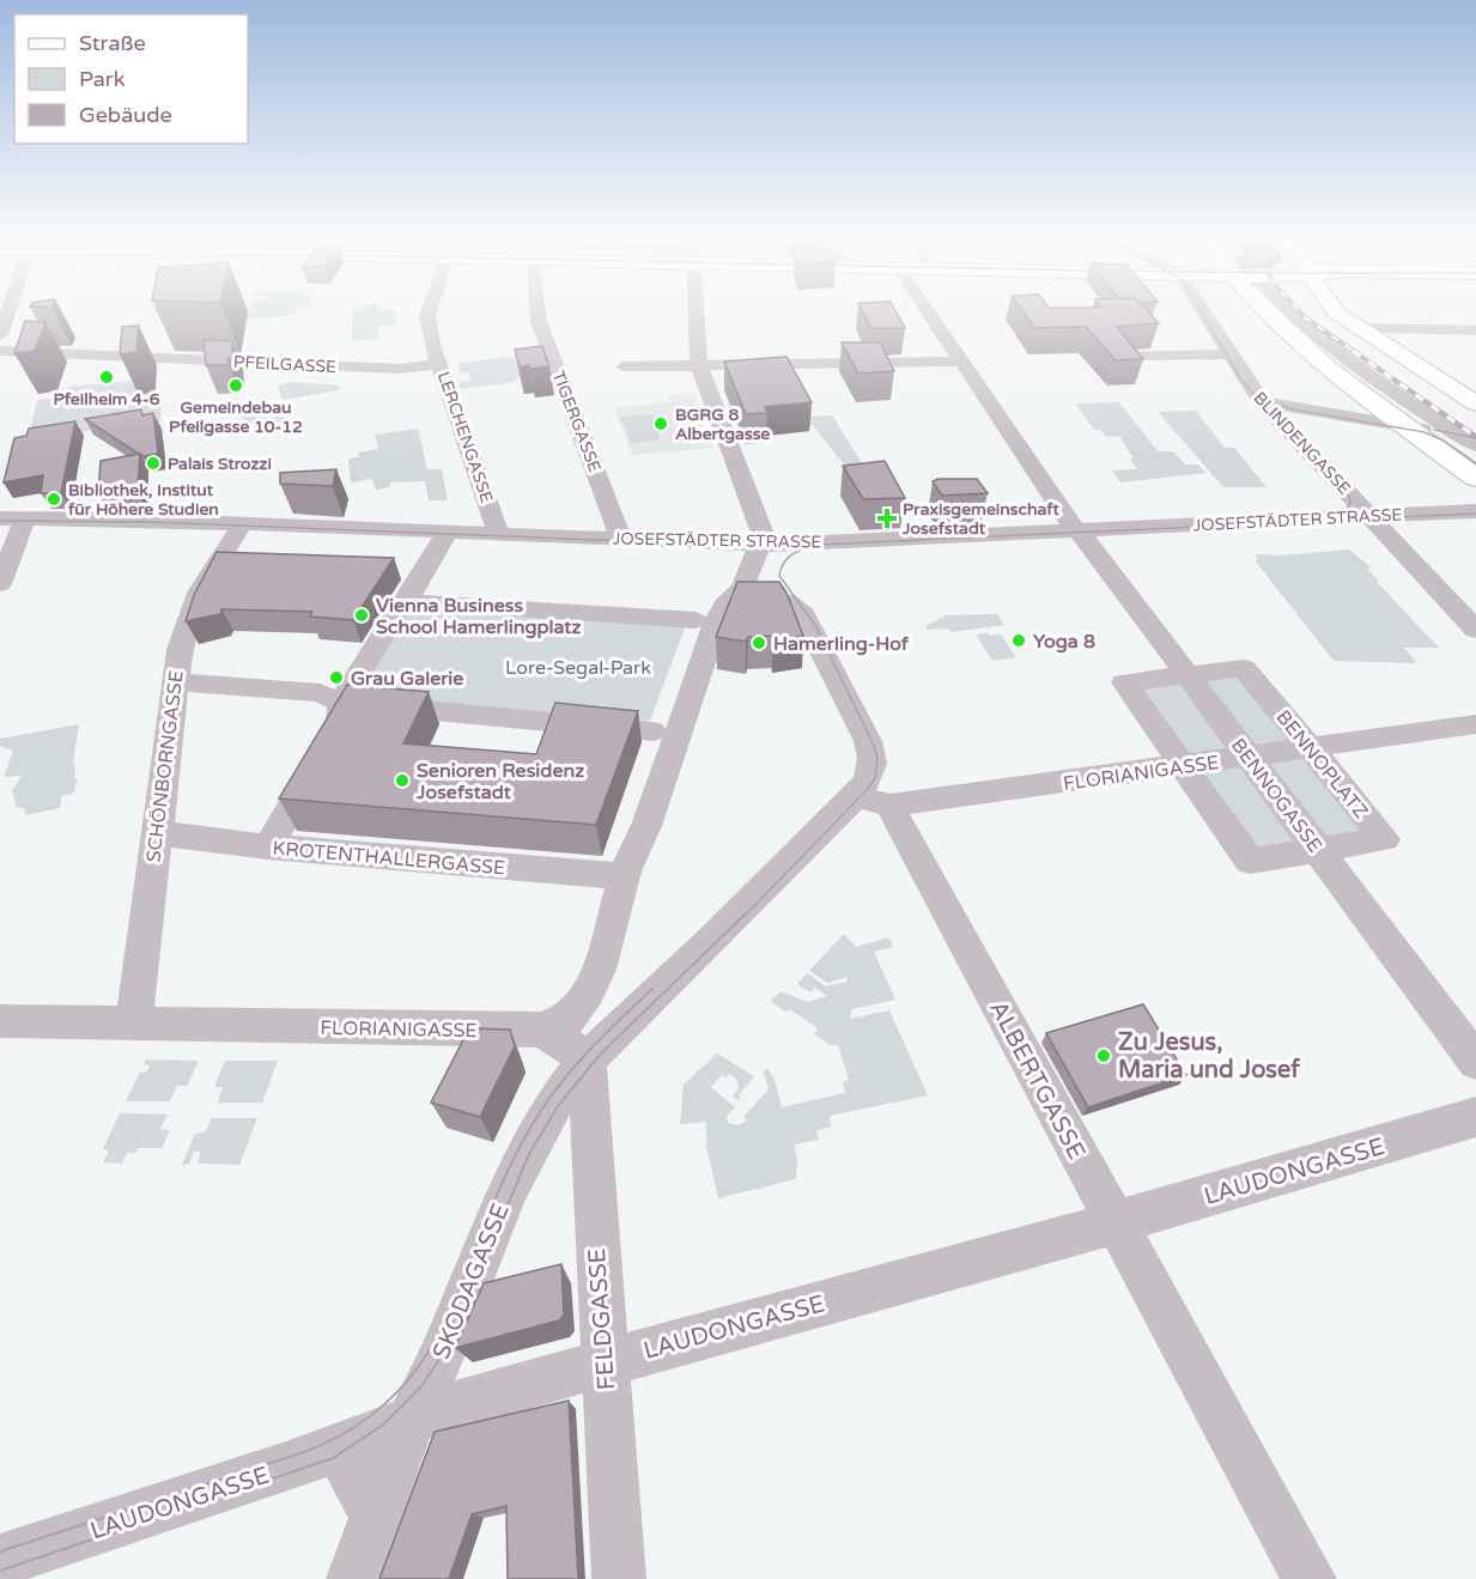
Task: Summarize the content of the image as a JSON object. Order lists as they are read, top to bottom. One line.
{"streets":{"street":["PFEILGASSE","TIGERGASSE","LERCHENGASSE","BLINDENGASSE","JOSEFSTÄDTER STRASSE","BENNOPLATZ","SCHÖNBORNGASSE","FLORIANIGASSE","BENNOGASSE","KROTENTHALLERGASSE","ALBERTGASSE","LAUDONGASSE","SKODAGASSE","FELDGASSE"]},"crossings":[["PFEILGASSE","LERCHENGASSE"],["TIGERGASSE","JOSEFSTÄDTER STRASSE"],["LERCHENGASSE","JOSEFSTÄDTER STRASSE"],["BLINDENGASSE","JOSEFSTÄDTER STRASSE"],["JOSEFSTÄDTER STRASSE","SCHÖNBORNGASSE"],["JOSEFSTÄDTER STRASSE","BENNOGASSE"],["BENNOPLATZ","FLORIANIGASSE"],["BENNOPLATZ","BENNOGASSE"],["SCHÖNBORNGASSE","FLORIANIGASSE"],["SCHÖNBORNGASSE","KROTENTHALLERGASSE"],["FLORIANIGASSE","BENNOGASSE"],["FLORIANIGASSE","ALBERTGASSE"],["FLORIANIGASSE","SKODAGASSE"],["FLORIANIGASSE","FELDGASSE"],["ALBERTGASSE","LAUDONGASSE"],["LAUDONGASSE","SKODAGASSE"],["LAUDONGASSE","FELDGASSE"],["SKODAGASSE","FELDGASSE"]],"parks":["Lore-Segal-Park"],"places":{"other":["Pfeilheim 4-6","Gemeindebau Pfeilgasse 10-12","BGRG 8 Albertgasse","Palais Strozzi","Bibliothek, Institut für Höhere Studien","Vienna Business School Hamerlingplatz","Yoga 8","Hamerling-Hof","Grau Galerie","Senioren Residenz Josefstadt","Zu Jesus, Maria und Josef"],"health":["Praxisgemeinschaft Josefstadt"]},"legend":["Straße","Park","Gebäude"]}
